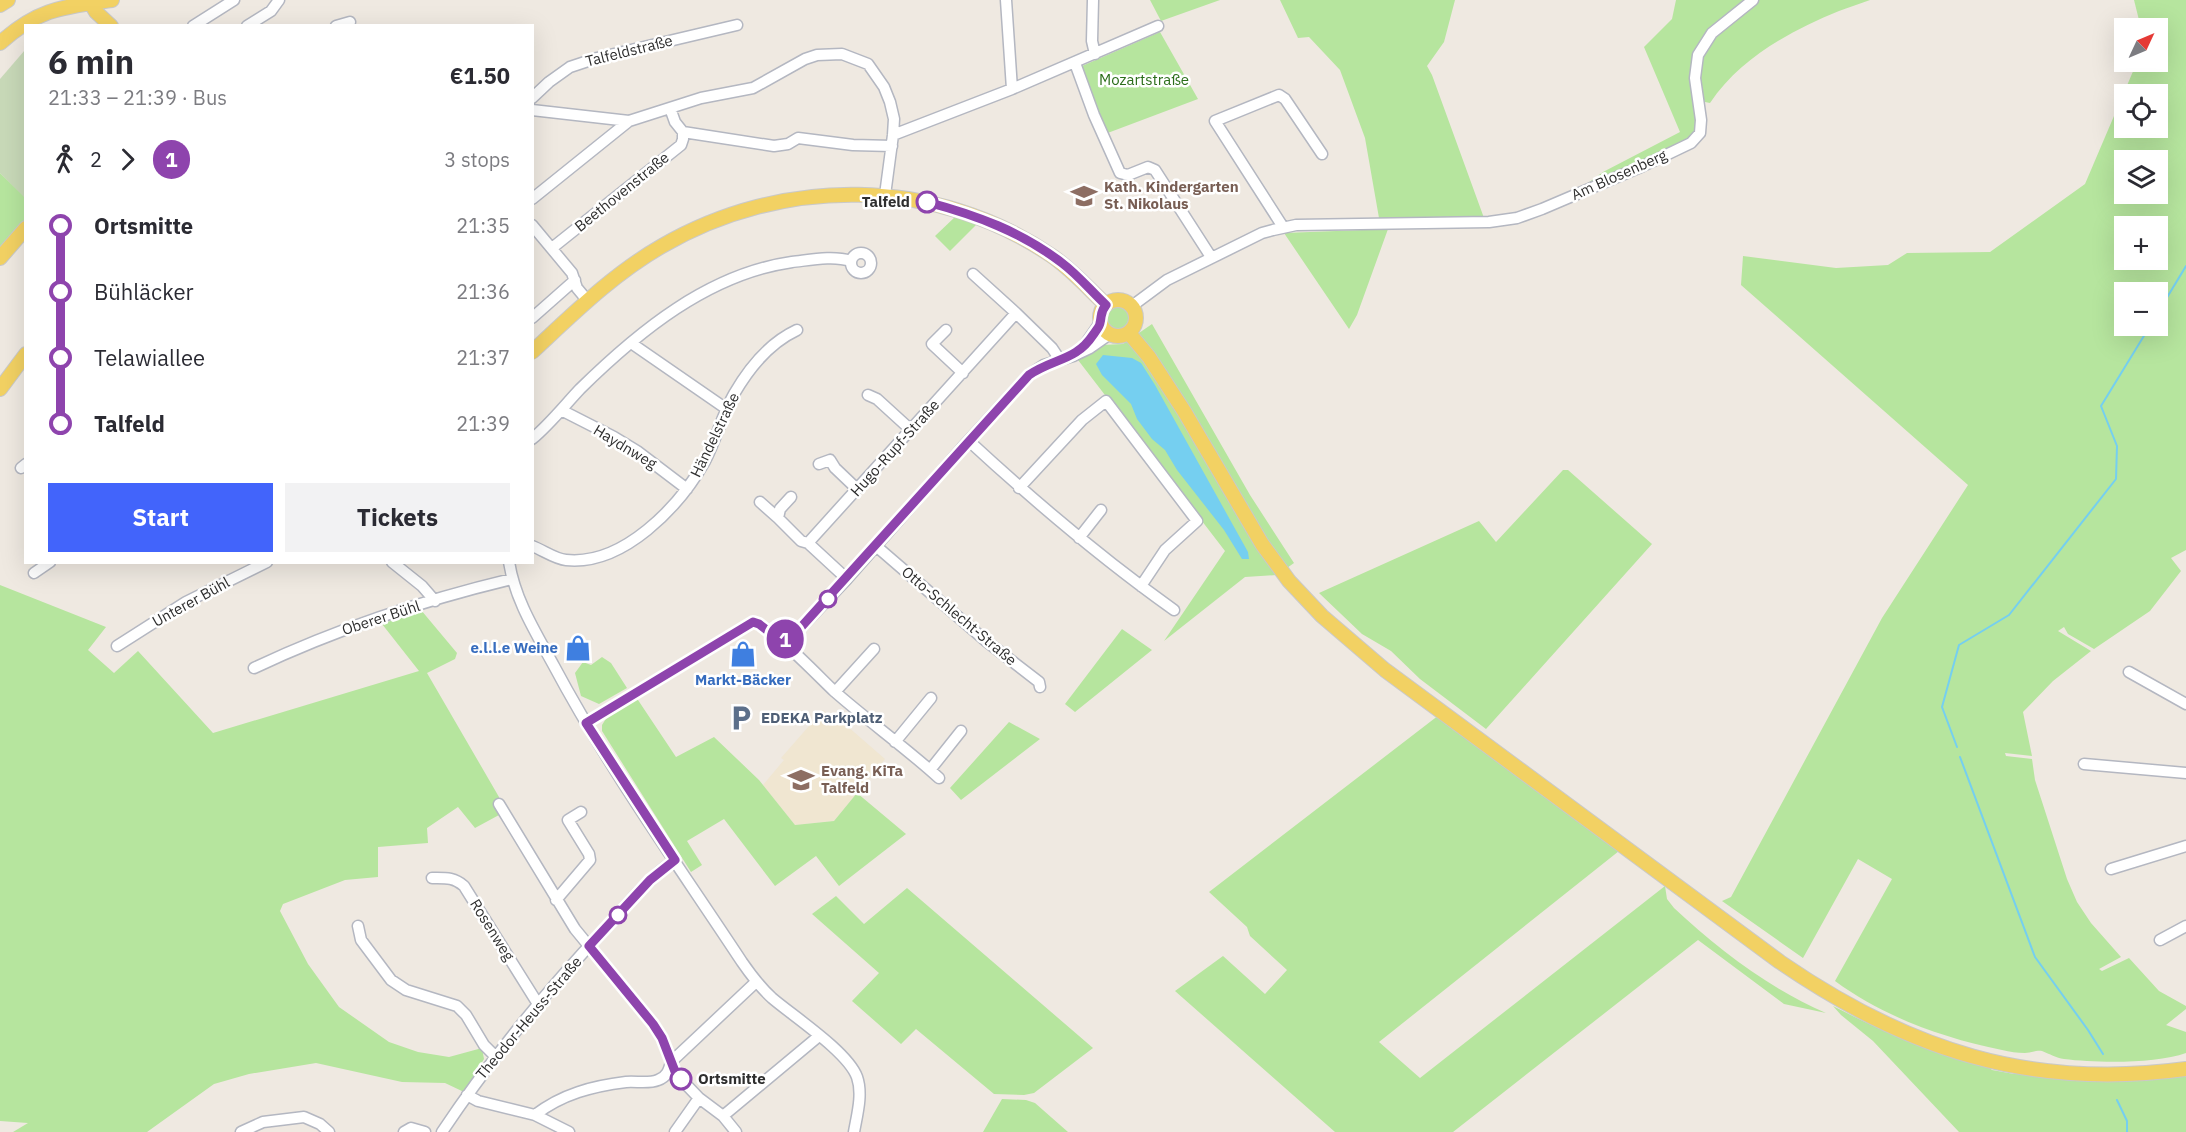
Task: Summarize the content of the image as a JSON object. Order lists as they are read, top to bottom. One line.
{"streets":{"street":["Talfeldstraße","Am Blosenberg","Beethovenstraße","Händelstraße","Haydnweg","Hugo-Rupf-Straße","Unterer Bühl","Otto-Schlecht-Straße","Oberer Bühl","Rosenweg","Theodor-Heuss-Straße"]},"crossings":[["Händelstraße","Haydnweg"],["Rosenweg","Theodor-Heuss-Straße"]],"parks":["Mozartstraße"],"places":{"school or university":["Kath. Kindergarten St. Nikolaus","Evang. KiTa Talfeld"],"other":["Talfeld","Ortsmitte"],"shop":["e.l.l.e Weine","Markt-Bäcker"],"parking":["EDEKA Parkplatz"]},"lines":["bus line 1"],"north":"top right","page":{"on_map":"1","map_buttons":["+","−"],"heading":["6 min","21:33 – 21:39 · Bus","€1.50"],"legs":["2","1","3 stops"],"list":[{"name":"Ortsmitte","value":"21:35"},{"name":"Bühläcker","value":"21:36"},{"name":"Telawiallee","value":"21:37"},{"name":"Talfeld","value":"21:39"}],"buttons":["Start","Tickets"]}}
